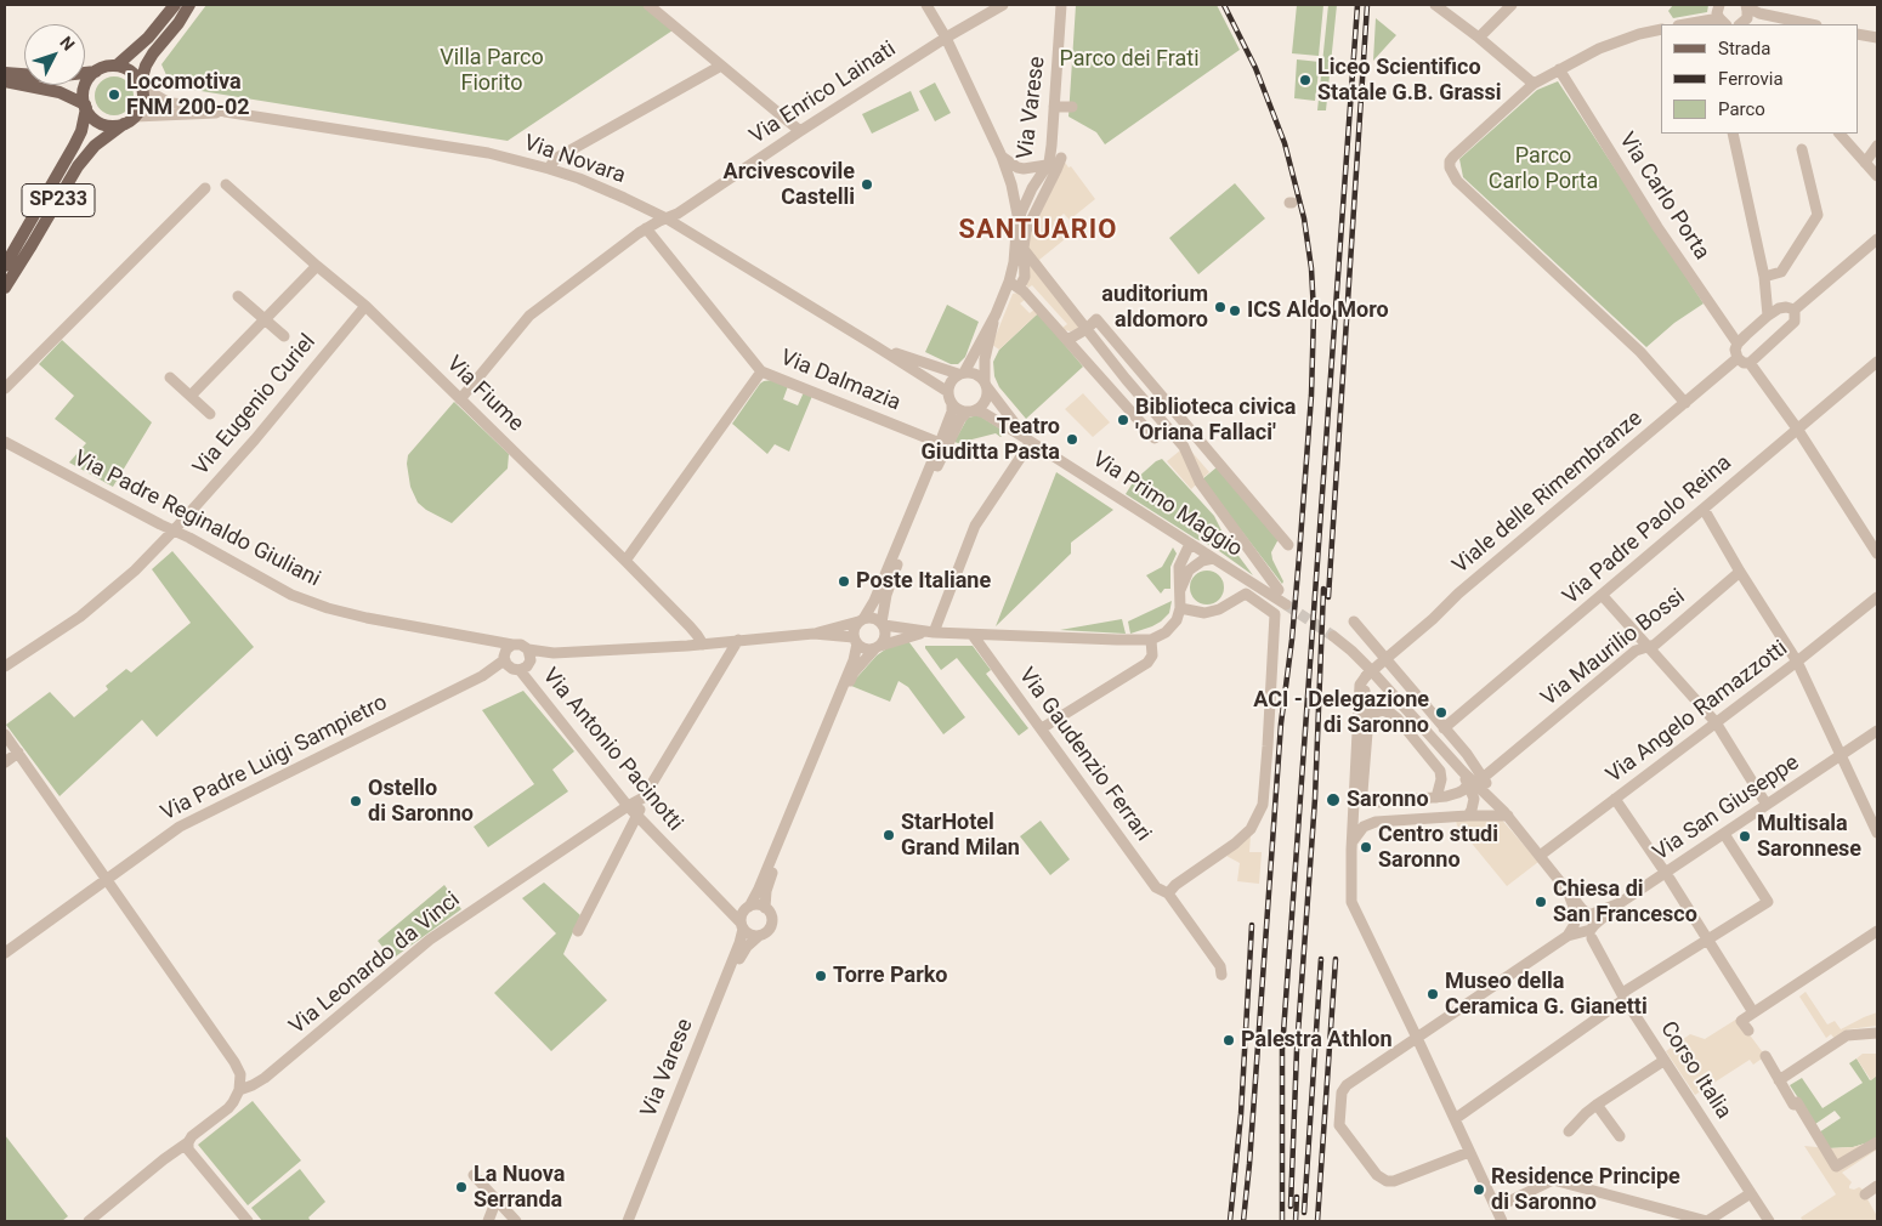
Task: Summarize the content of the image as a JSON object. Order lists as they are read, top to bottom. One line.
{"streets":{"main road":["SP233"],"street":["Via Enrico Lainati","Via Varese","Via Novara","Via Carlo Porta","Via Dalmazia","Via Fiume","Via Eugenio Curiel","Viale delle Rimembranze","Via Primo Maggio","Via Padre Reginaldo Giuliani","Via Padre Paolo Reina","Via Maurilio Bossi","Via Angelo Ramazzotti","Via Antonio Pacinotti","Via Gaudenzio Ferrari","Via Padre Luigi Sampietro","Via San Giuseppe","Via Leonardo da Vinci","Corso Italia"]},"crossings":[["Via Enrico Lainati","Via Novara"],["Via Enrico Lainati","Via Dalmazia"],["Via Enrico Lainati","Via Fiume"],["Via Varese","Via Novara"],["Via Varese","Via Primo Maggio"],["Via Varese","Via Antonio Pacinotti"],["Via Novara","SP233"],["Via Novara","Via Primo Maggio"],["Via Fiume","Via Eugenio Curiel"],["Via Fiume","Via Padre Reginaldo Giuliani"],["Via Eugenio Curiel","Via Padre Reginaldo Giuliani"],["Via Padre Reginaldo Giuliani","Via Antonio Pacinotti"],["Via Padre Reginaldo Giuliani","Via Padre Luigi Sampietro"],["Via Antonio Pacinotti","Via Padre Luigi Sampietro"],["Via Antonio Pacinotti","Via Leonardo da Vinci"]],"districts":["SANTUARIO"],"parks":["Villa Parco Fiorito","Parco dei Frati","Parco Carlo Porta"],"places":["Liceo Scientifico Statale G.B. Grassi","Locomotiva FNM 200-02","Arcivescovile Castelli","auditorium aldomoro","ICS Aldo Moro","Biblioteca civica 'Oriana Fallaci'","Teatro Giuditta Pasta","Poste Italiane","ACI - Delegazione di Saronno","Saronno","Ostello di Saronno","StarHotel Grand Milan","Multisala Saronnese","Centro studi Saronno","Chiesa di San Francesco","Torre Parko","Museo della Ceramica G. Gianetti","Palestra Athlon","La Nuova Serranda","Residence Principe di Saronno"],"legend":["Strada","Ferrovia","Parco"],"north":"top right"}
